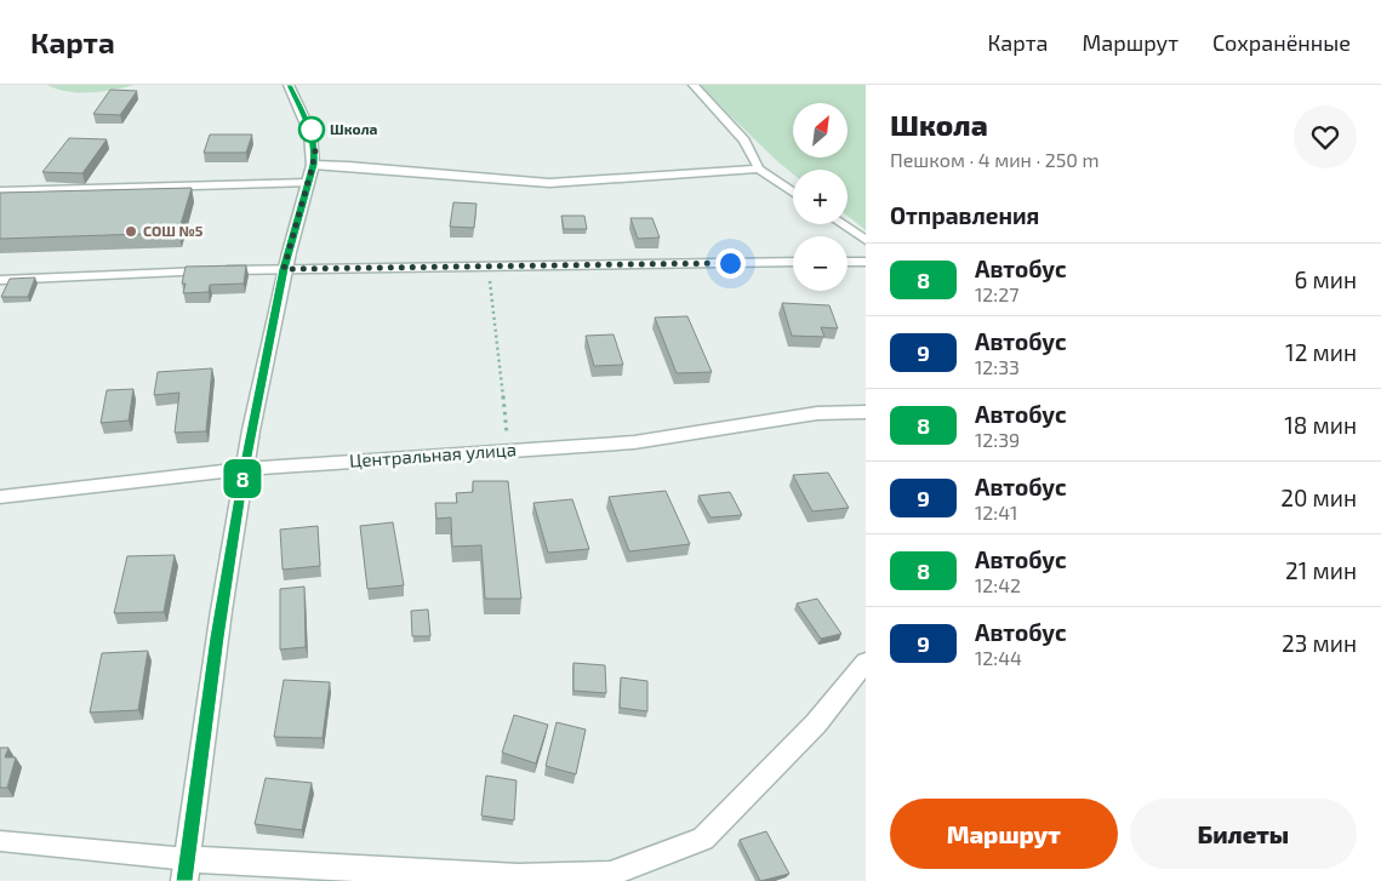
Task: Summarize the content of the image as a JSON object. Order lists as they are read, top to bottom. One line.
{"streets":{"street":["Центральная улица"]},"places":["Школа","СОШ №5"],"lines":["bus line 8"],"north":"top right","page":{"header":"Карта","nav":["Карта","Маршрут","Сохранённые"],"on_map":"8","heading":[["Школа","Пешком · 4 мин · 250 m"],"Отправления"],"map_buttons":["+","−"],"list":[{"mark":"8","name":"Автобус","note":"12:27","value":"6 мин"},{"mark":"9","name":"Автобус","note":"12:33","value":"12 мин"},{"mark":"8","name":"Автобус","note":"12:39","value":"18 мин"},{"mark":"9","name":"Автобус","note":"12:41","value":"20 мин"},{"mark":"8","name":"Автобус","note":"12:42","value":"21 мин"},{"mark":"9","name":"Автобус","note":"12:44","value":"23 мин"}],"buttons":["Маршрут","Билеты"]}}
